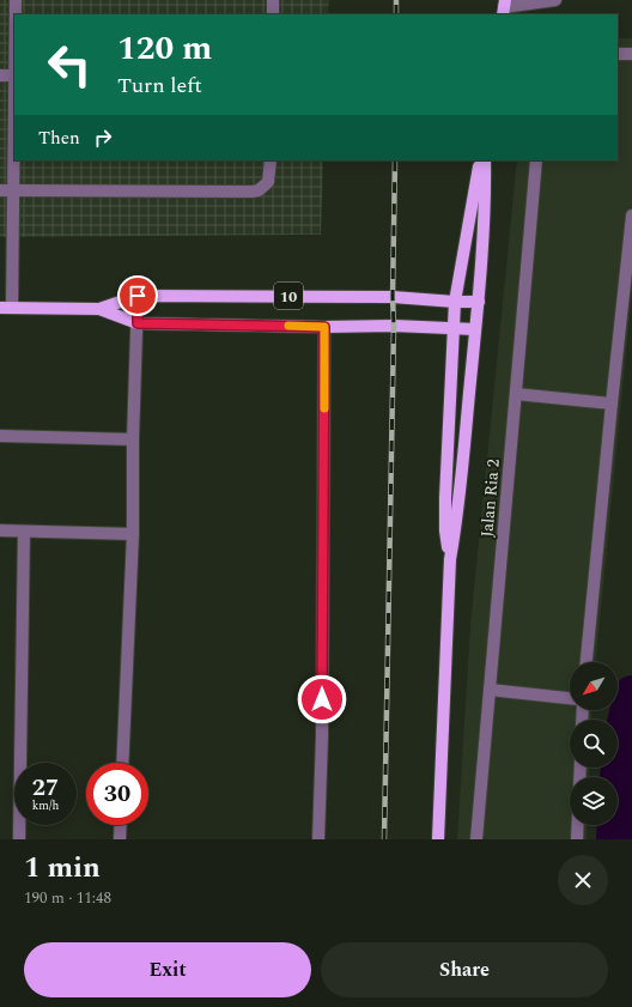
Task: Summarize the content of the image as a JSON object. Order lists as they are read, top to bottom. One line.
{"streets":{"main road":["10"],"street":["Jalan Ria 2"]},"north":"bottom left","page":{"turn":["120 m","Turn left"],"then":"Then","speed":"27 km/h","limit":"30","heading":["1 min","190 m · 11:48"],"buttons":["Exit","Share"]}}
